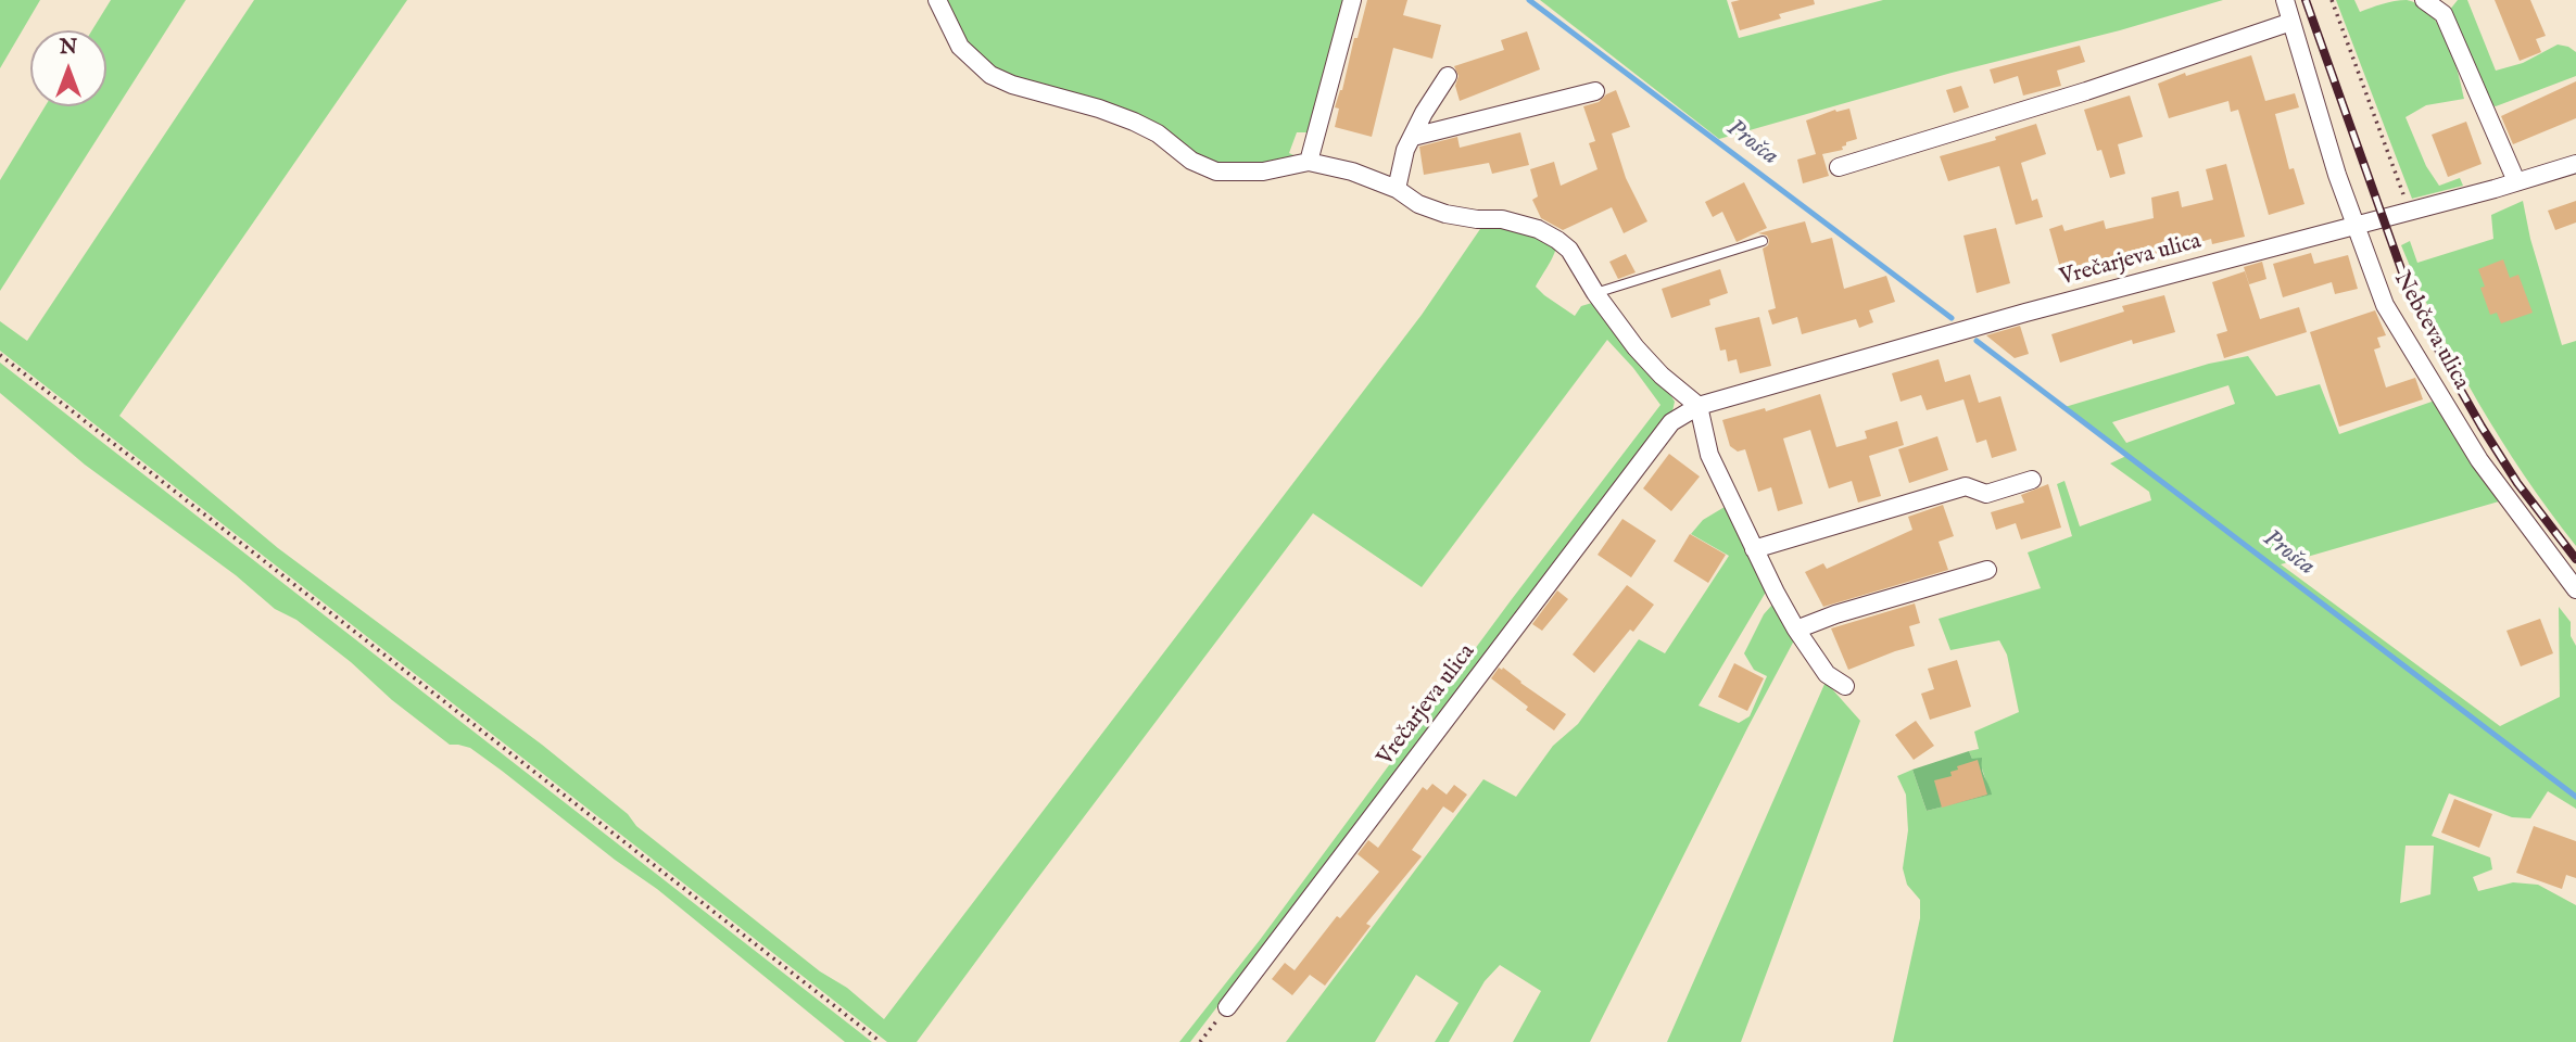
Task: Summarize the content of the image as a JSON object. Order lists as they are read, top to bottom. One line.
{"streets":{"street":["Vrečarjeva ulica","Nebčeva ulica"]},"crossings":[["Vrečarjeva ulica","Nebčeva ulica"]],"water":["Prošca"],"north":"top"}
